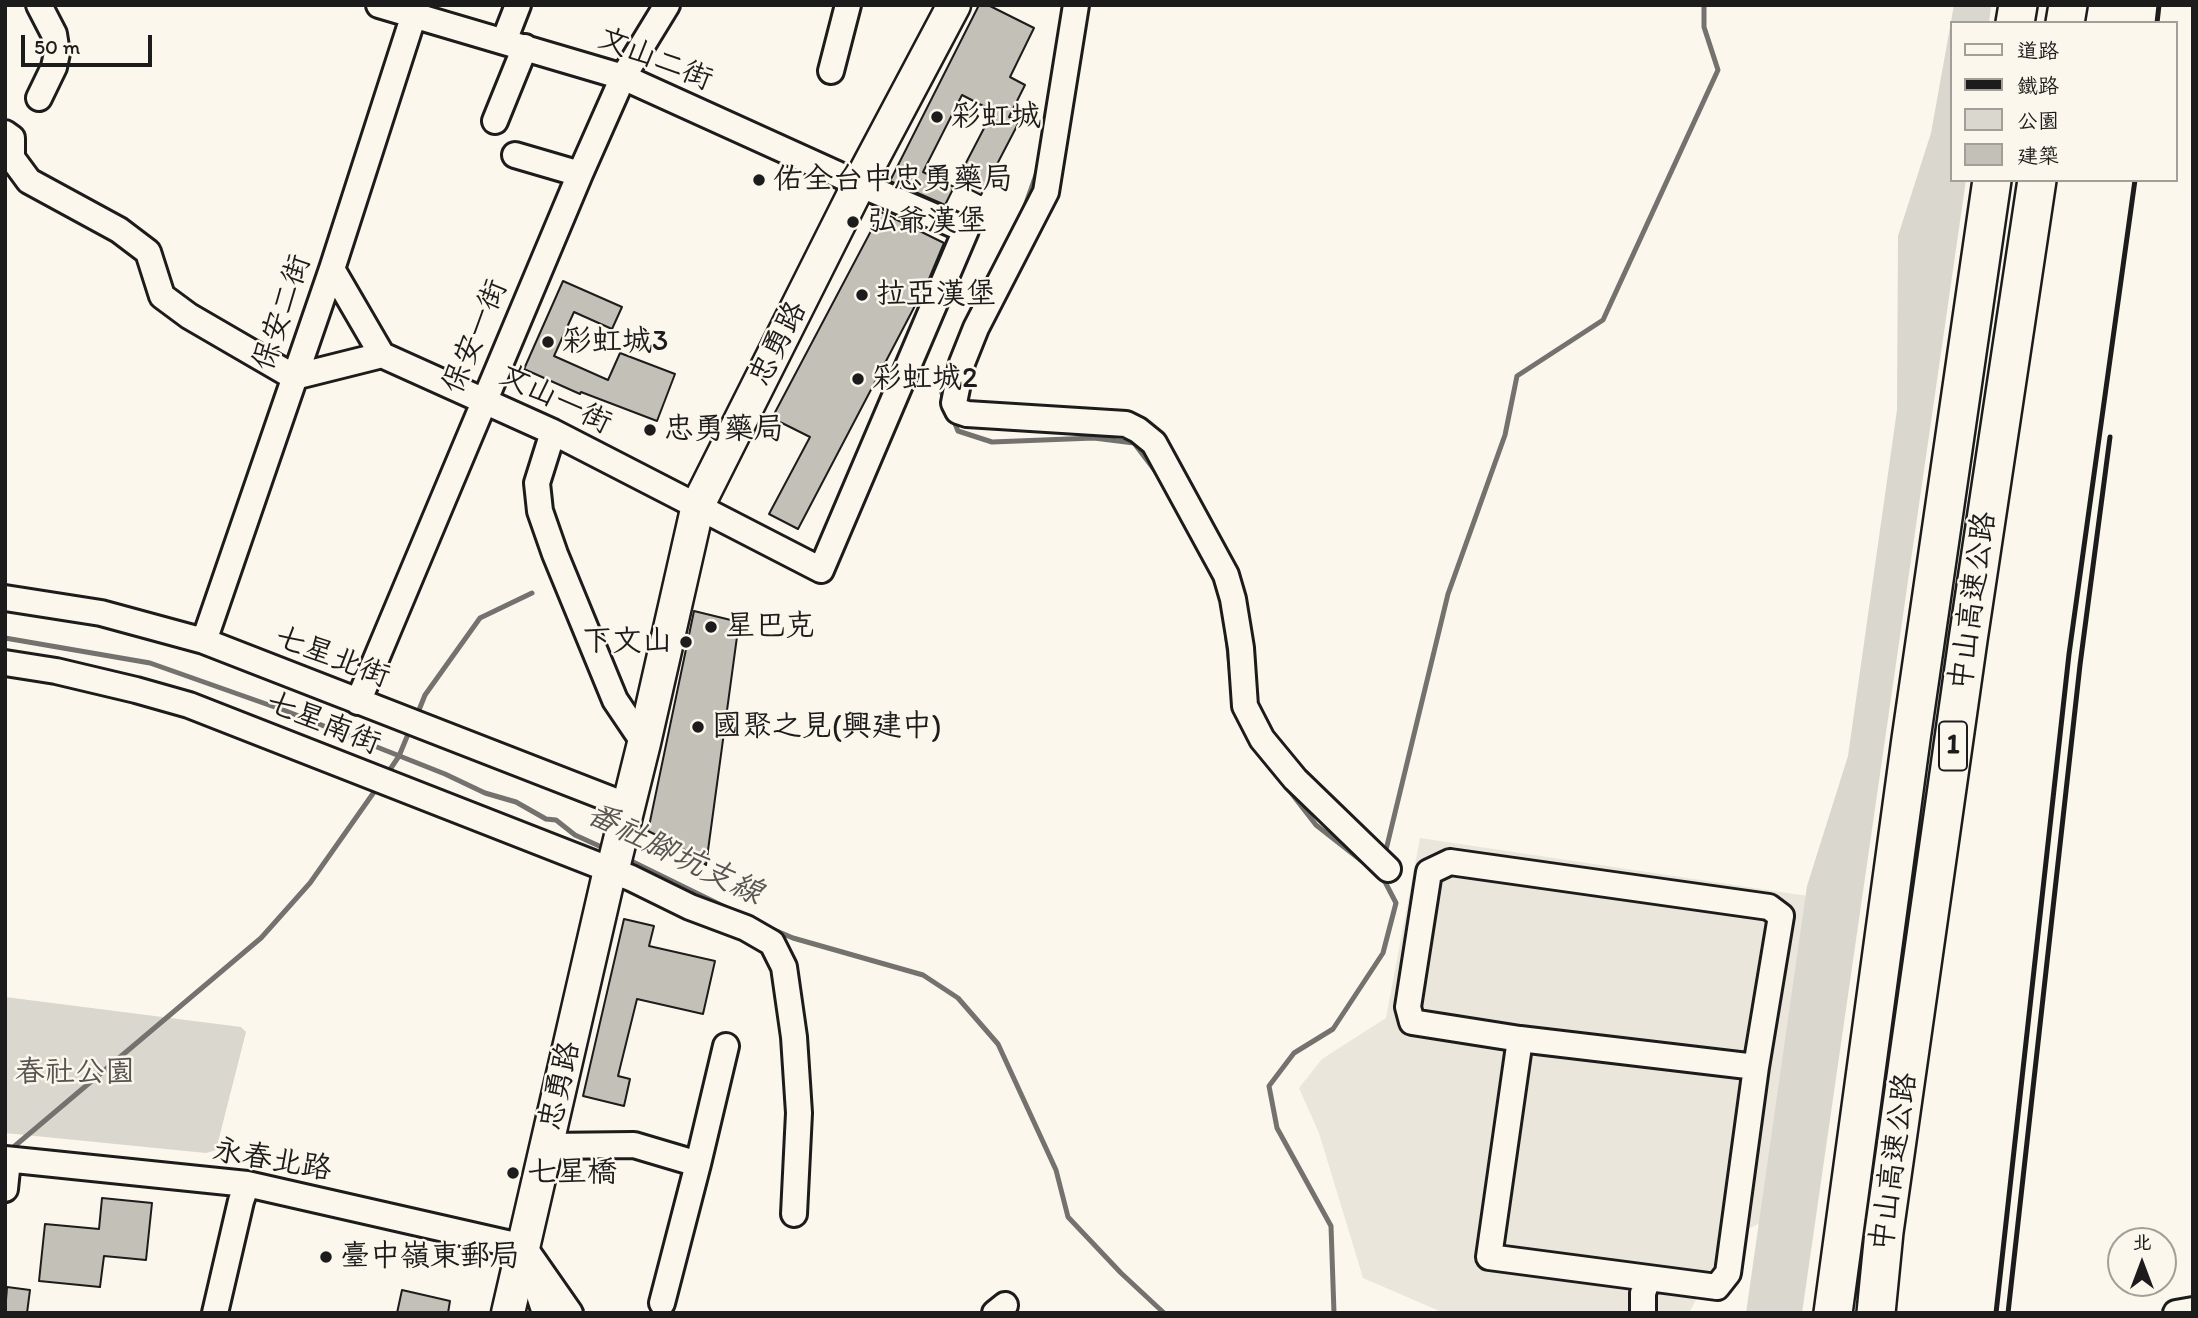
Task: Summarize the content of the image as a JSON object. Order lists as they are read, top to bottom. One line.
{"streets":{"highway":["中山高速公路","1"],"main road":["忠勇路"],"street":["文山二街","保安二街","保安一街","文山一街","七星北街","七星南街","永春北路"]},"crossings":[["文山二街","保安二街"],["文山二街","保安一街"],["文山二街","忠勇路"],["文山二街","文山一街"],["保安二街","七星北街"],["保安一街","文山一街"],["保安一街","七星北街"],["忠勇路","文山一街"],["忠勇路","七星北街"],["忠勇路","七星南街"],["忠勇路","永春北路"]],"water":["番社腳坑支線"],"parks":["春社公園"],"places":["彩虹城","佑全台中忠勇藥局","弘爺漢堡","拉亞漢堡","彩虹城3","彩虹城2","忠勇藥局","星巴克","下文山","國聚之見(興建中)","七星橋","臺中嶺東郵局"],"legend":["道路","鐵路","公園","建築"],"scale_bar":"50 m","north":"top"}
